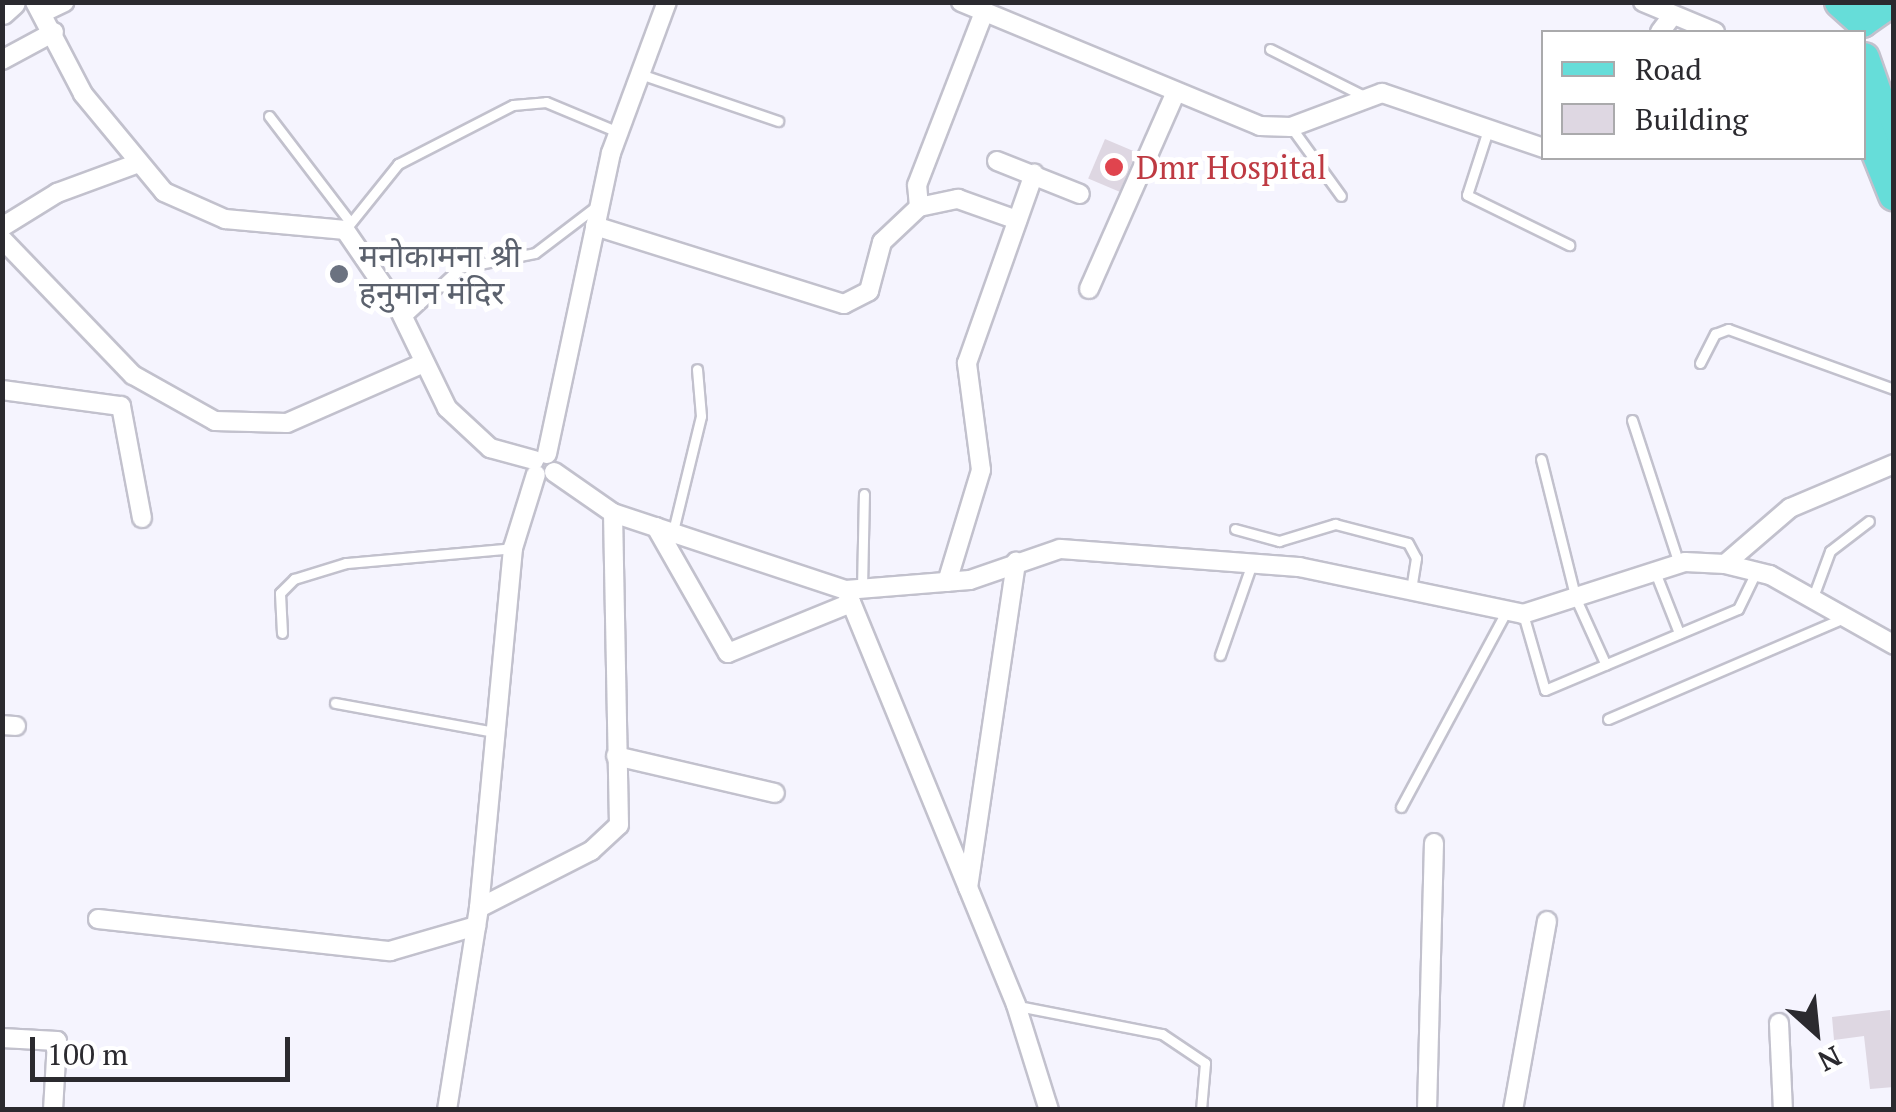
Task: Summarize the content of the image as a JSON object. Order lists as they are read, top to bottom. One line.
{"places":["Dmr Hospital","मनोकामना श्री हनुमान मंदिर"],"legend":["Road","Building"],"scale_bar":"100 m","north":"bottom right"}
